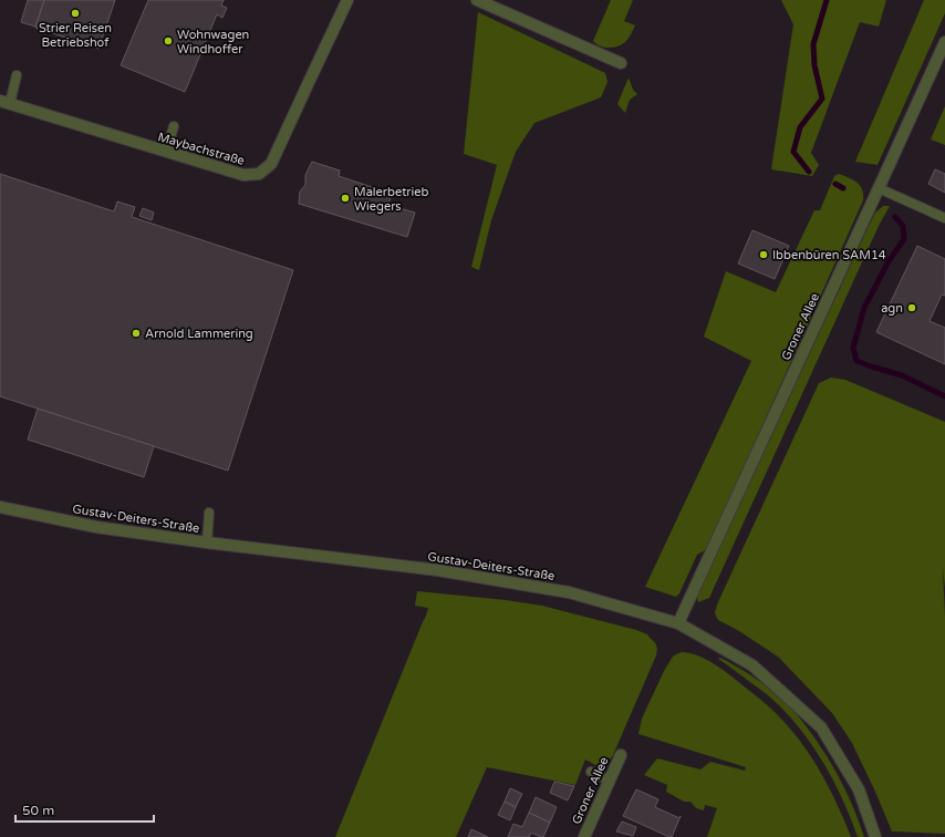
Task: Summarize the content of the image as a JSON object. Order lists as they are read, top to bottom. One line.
{"streets":{"street":["Maybachstraße","Groner Allee","Gustav-Deiters-Straße"]},"crossings":[["Groner Allee","Gustav-Deiters-Straße"]],"places":["Strier Reisen Betriebshof","Wohnwagen Windhoffer","Malerbetrieb Wiegers","Ibbenbüren SAM14","agn","Arnold Lammering"],"scale_bar":"50 m"}
